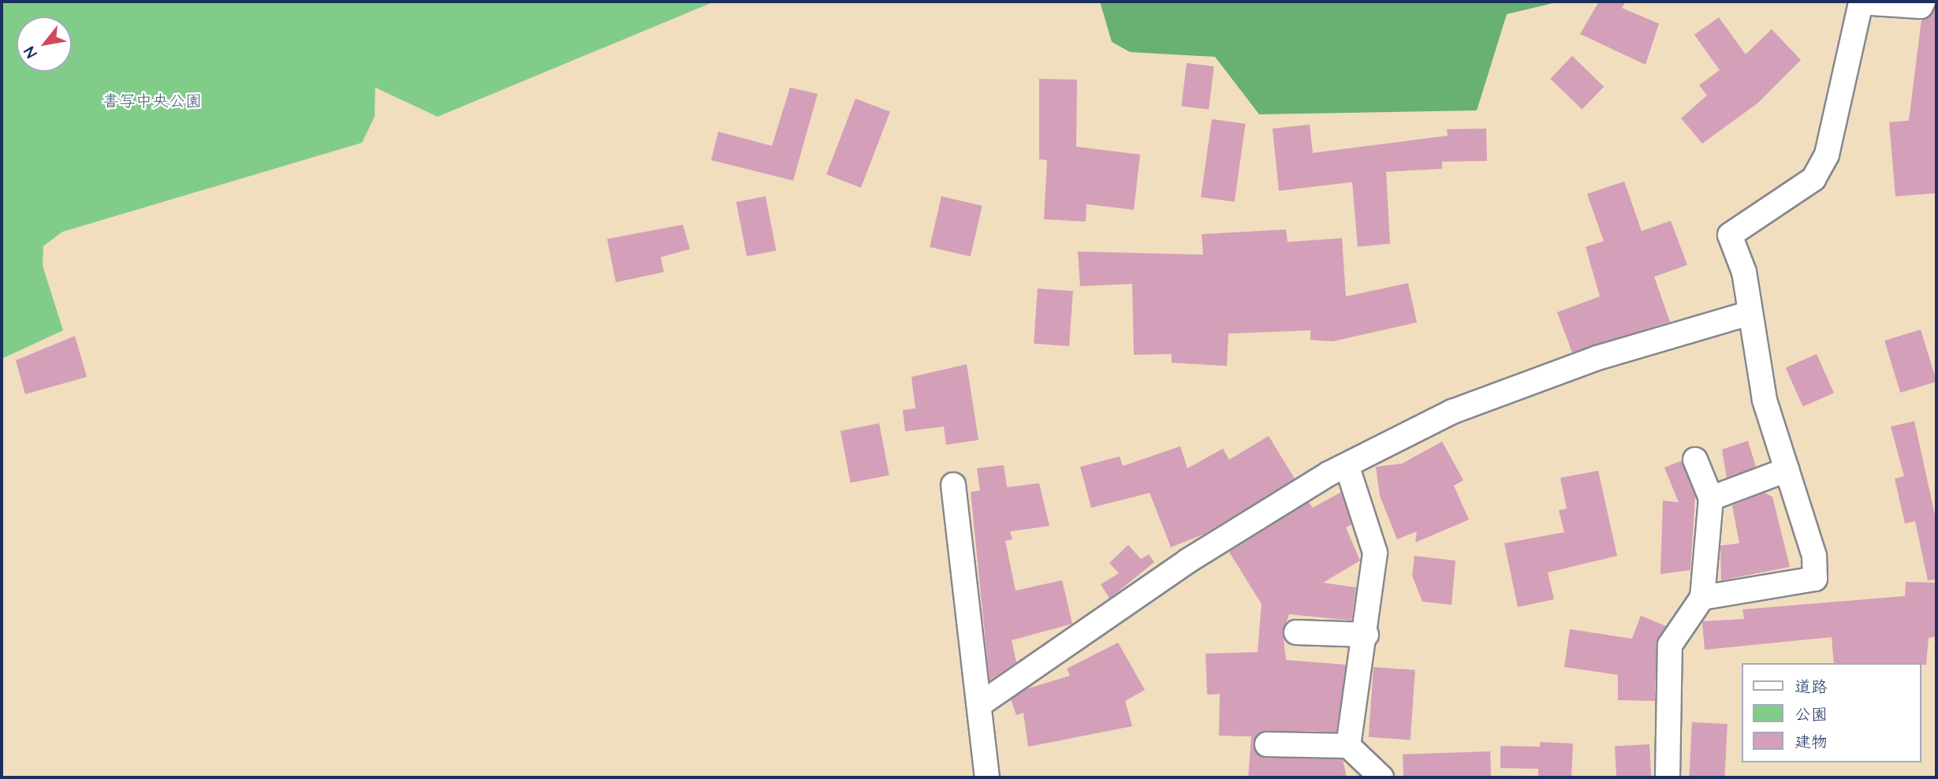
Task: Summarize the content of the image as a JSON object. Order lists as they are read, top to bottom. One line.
{"parks":["書写中央公園"],"legend":["道路","公園","建物"],"north":"bottom left"}
